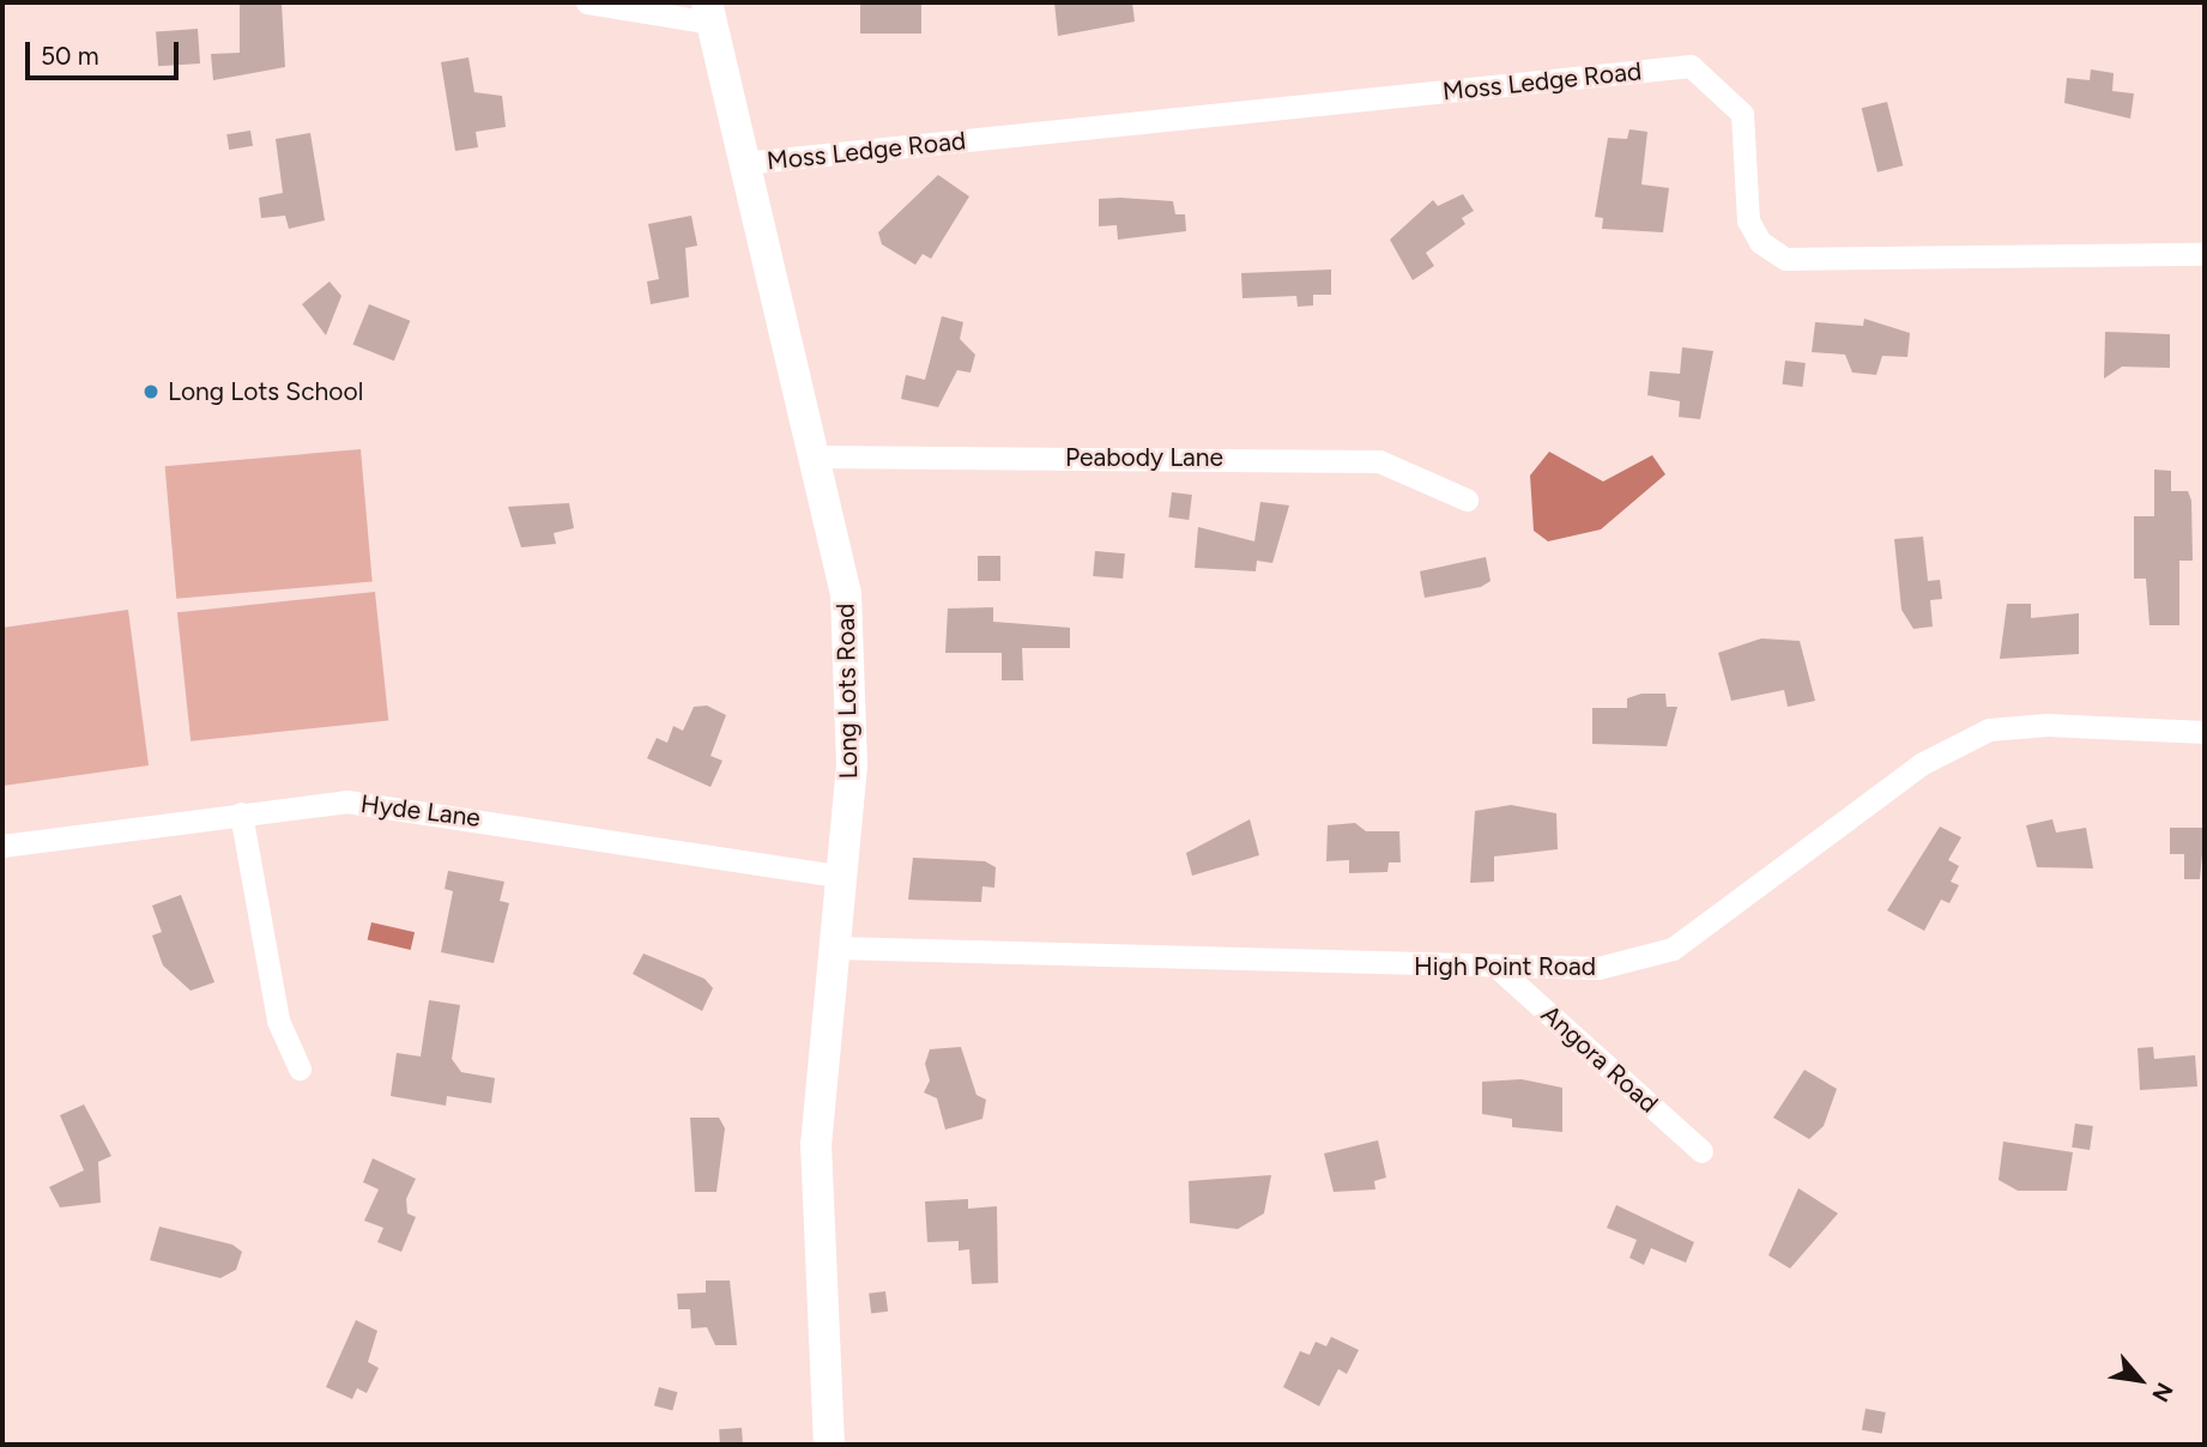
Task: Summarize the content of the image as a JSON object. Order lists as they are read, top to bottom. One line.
{"streets":{"main road":["Long Lots Road"],"street":["Moss Ledge Road","Peabody Lane","Hyde Lane","High Point Road","Angora Road"]},"crossings":[["Moss Ledge Road","Long Lots Road"],["Peabody Lane","Long Lots Road"],["Long Lots Road","Hyde Lane"],["Long Lots Road","High Point Road"],["High Point Road","Angora Road"]],"places":["Long Lots School"],"scale_bar":"50 m","north":"bottom right"}
